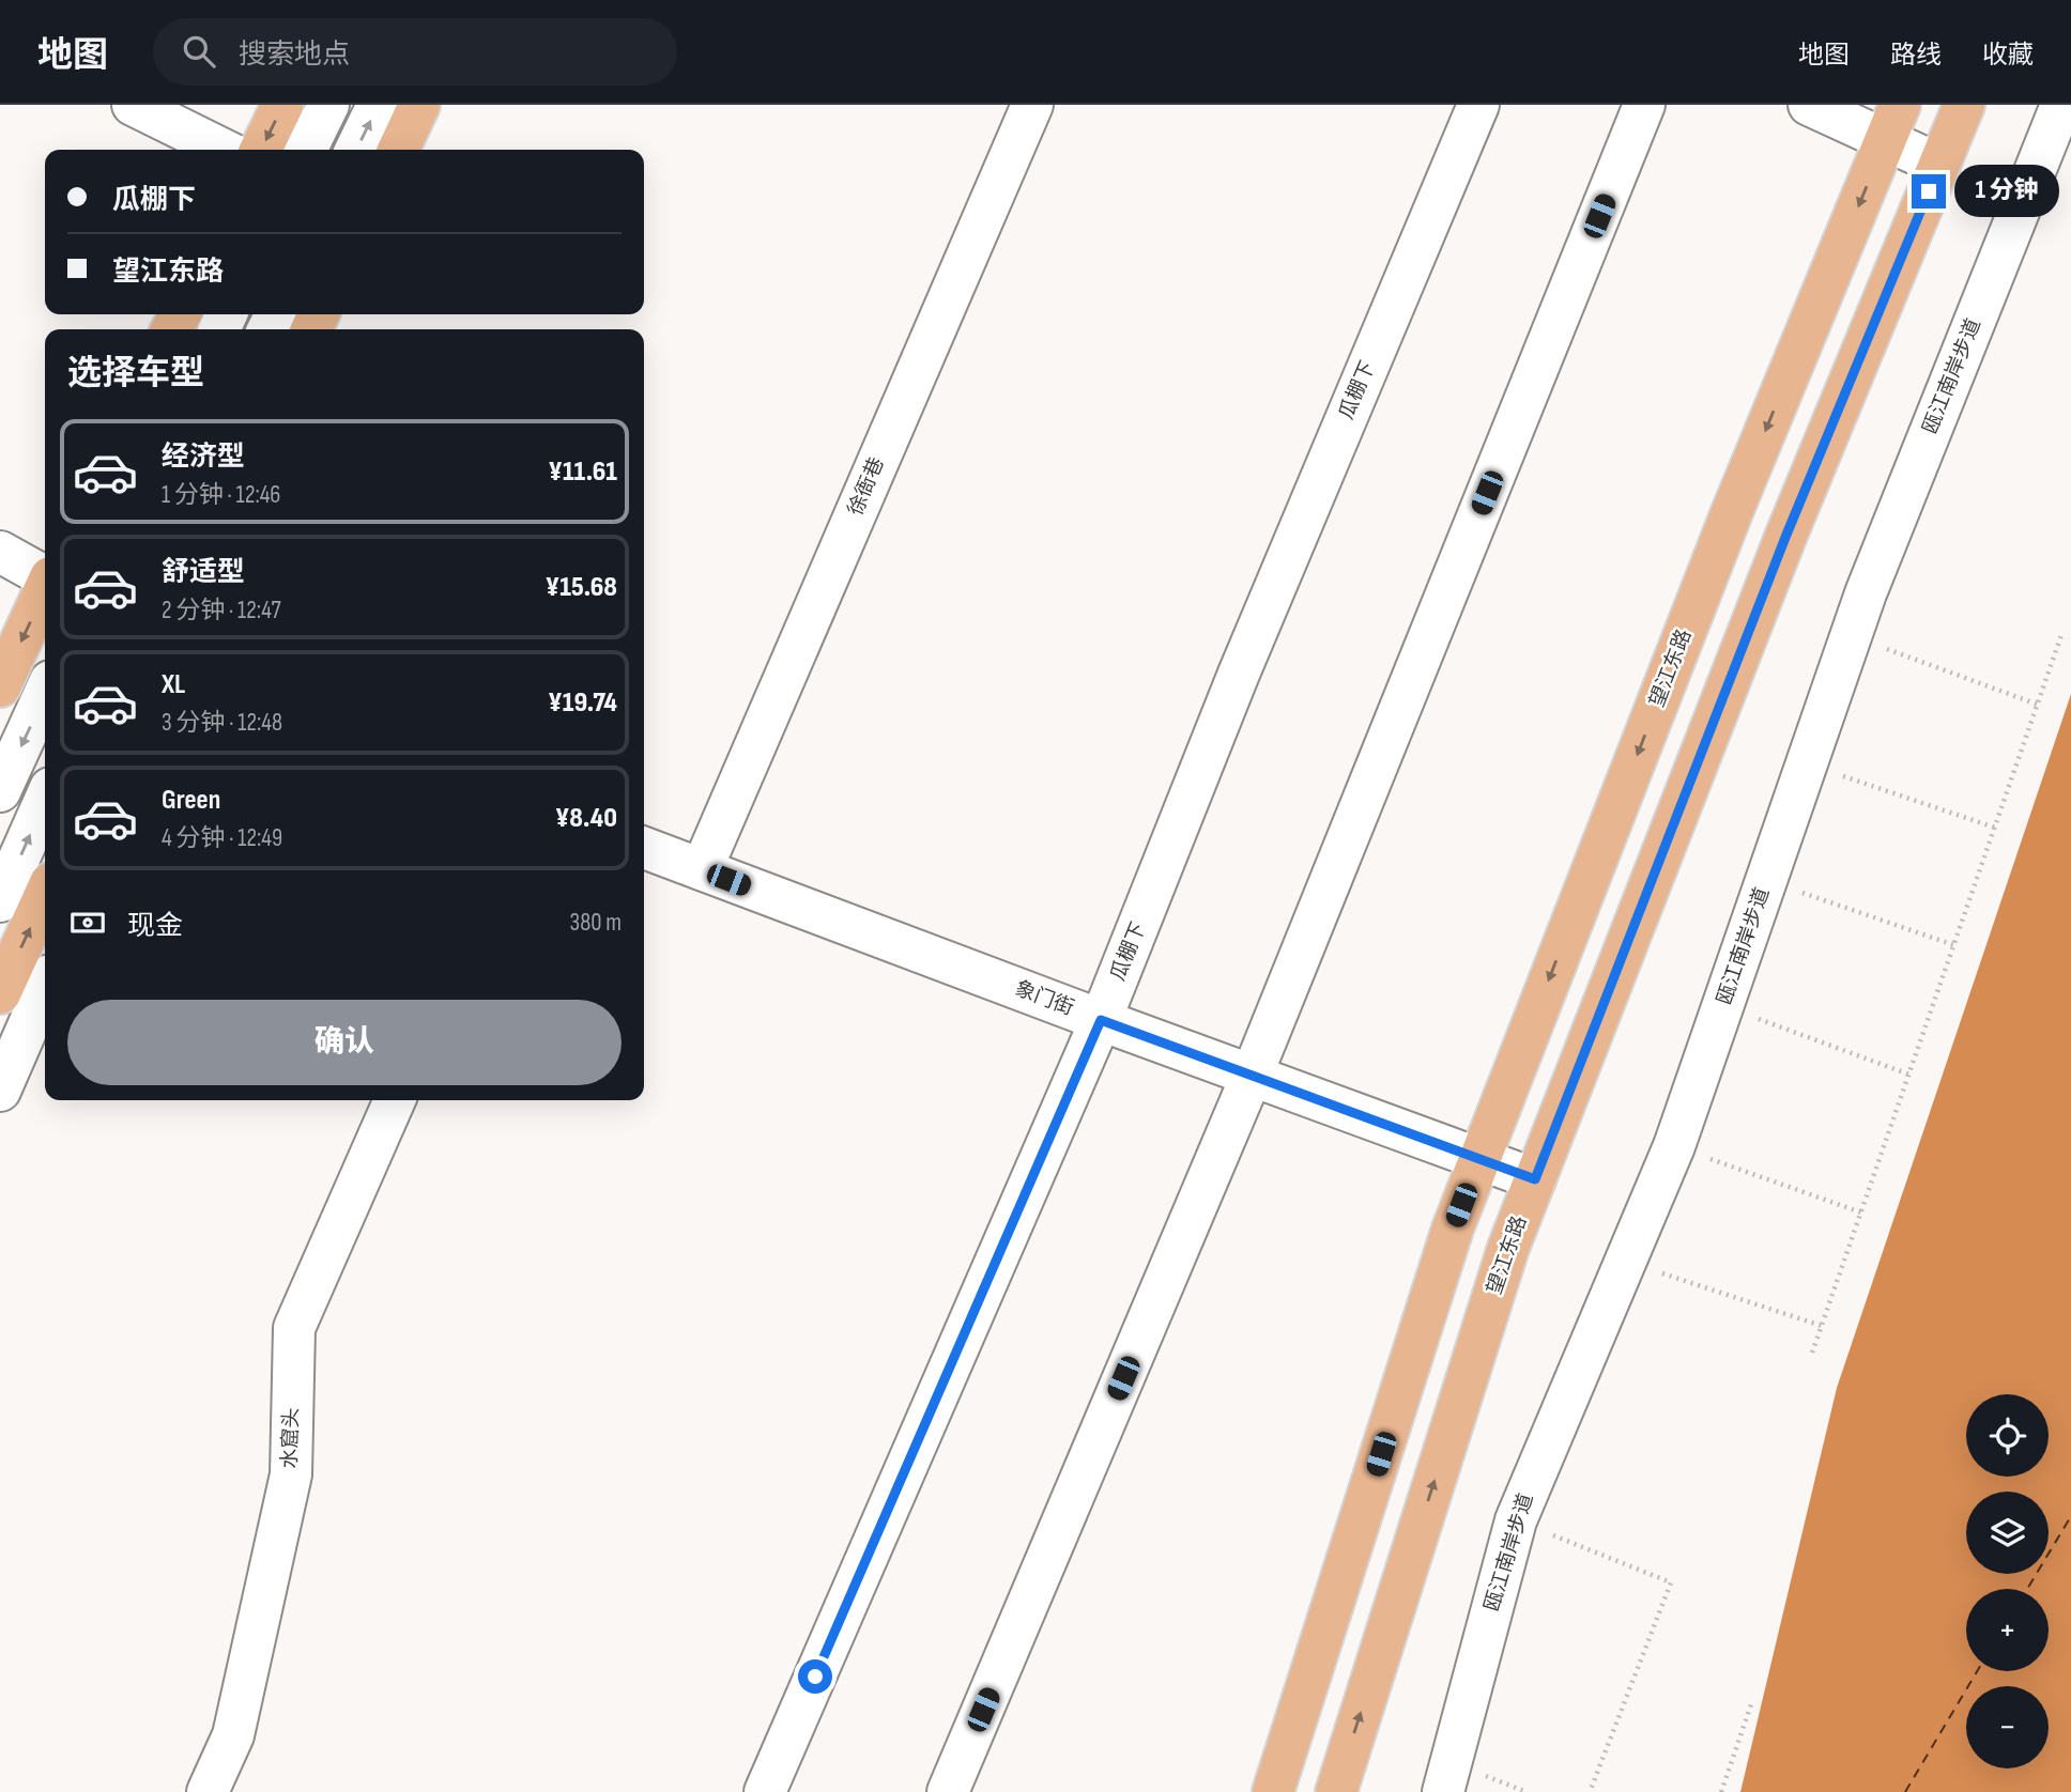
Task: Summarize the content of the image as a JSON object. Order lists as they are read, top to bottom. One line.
{"streets":{"main road":["望江东路"],"street":["瓯江南岸步道","瓜棚下","徐衙巷","象门街","水窟头"]},"crossings":[["瓜棚下","象门街"],["徐衙巷","象门街"],["望江东路","象门街"]],"page":{"header":"地图","search":"搜索地点","nav":["地图","路线","收藏"],"banner":["瓜棚下","望江东路"],"bubble":"1 分钟","heading":"选择车型","list":[{"name":"经济型","note":"1 分钟 · 12:46","value":"¥11.61"},{"name":"舒适型","note":"2 分钟 · 12:47","value":"¥15.68"},{"name":"XL","note":"3 分钟 · 12:48","value":"¥19.74"},{"name":"Green","note":"4 分钟 · 12:49","value":"¥8.40"}],"pay":["现金","380 m"],"buttons":"确认","map_buttons":["+","−"]}}
